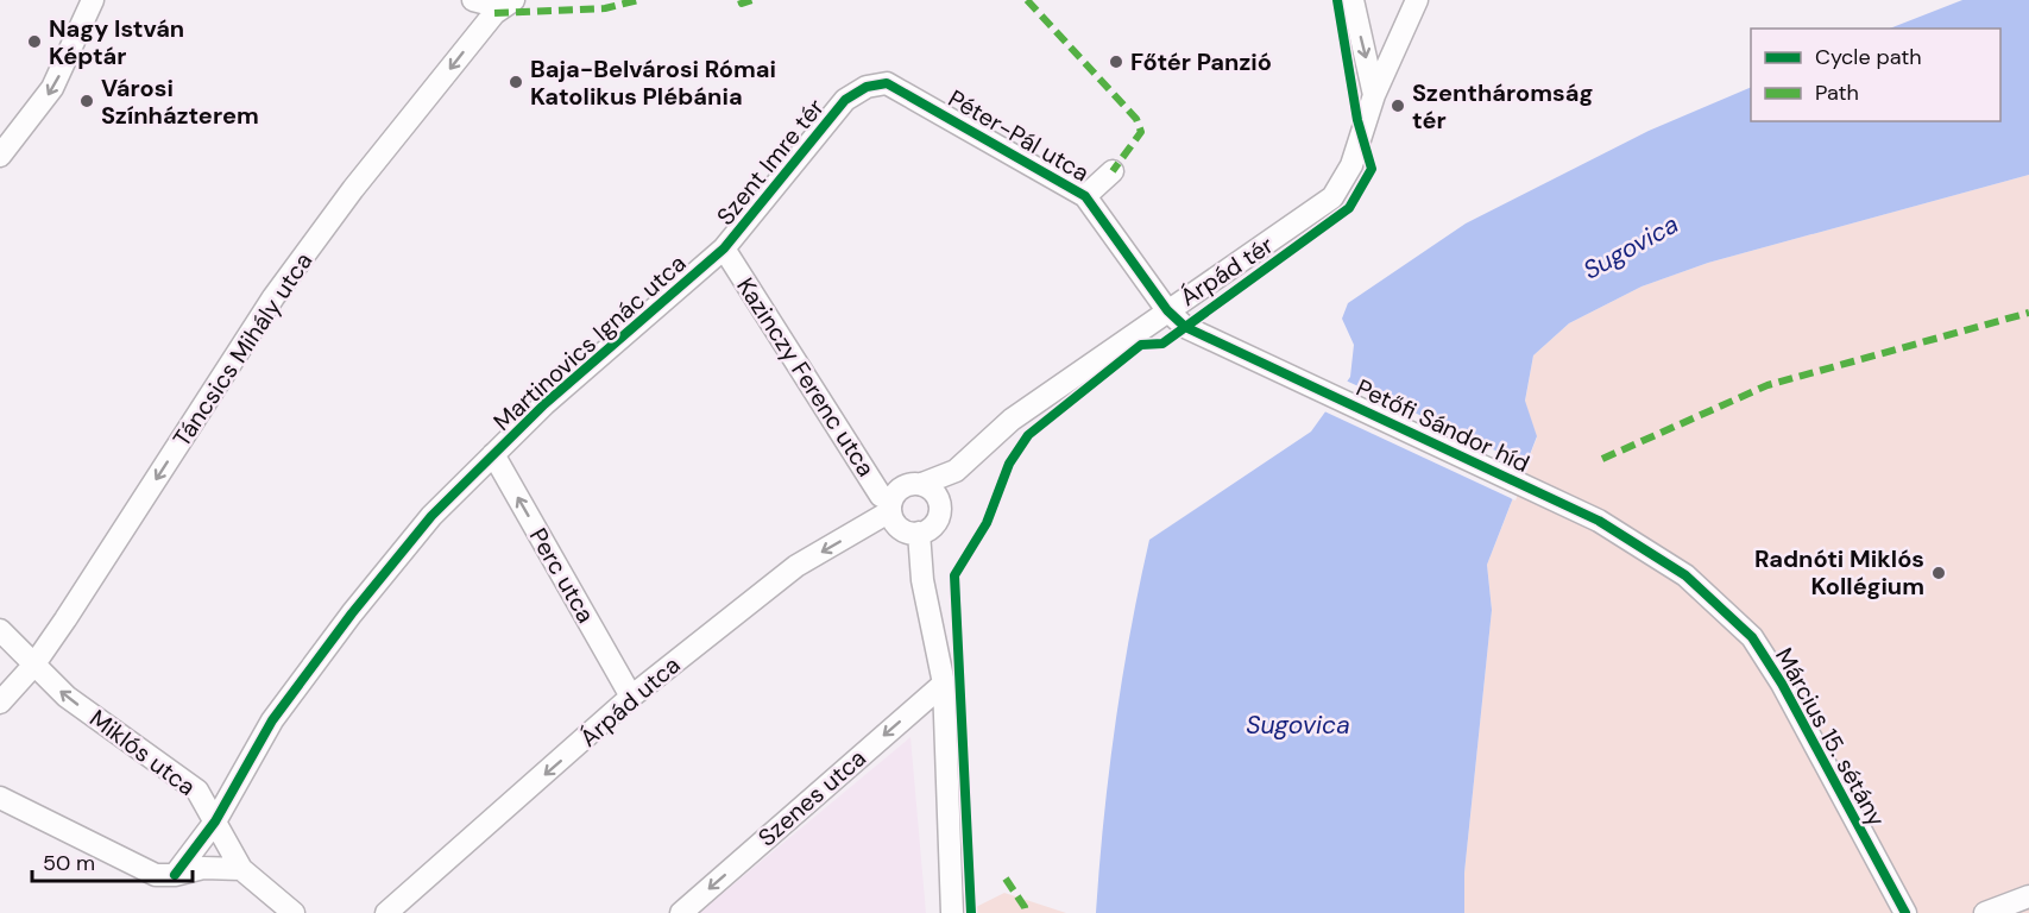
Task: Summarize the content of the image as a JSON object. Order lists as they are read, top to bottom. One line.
{"streets":{"street":["Péter-Pál utca","Szent Imre tér","Árpád tér","Martinovics Ignác utca","Táncsics Mihály utca","Kazinczy Ferenc utca","Petőfi Sándor híd","Perc utca","Árpád utca","Március 15. sétány","Miklós utca","Szenes utca"]},"crossings":[["Péter-Pál utca","Szent Imre tér"],["Péter-Pál utca","Árpád tér"],["Péter-Pál utca","Petőfi Sándor híd"],["Szent Imre tér","Martinovics Ignác utca"],["Szent Imre tér","Kazinczy Ferenc utca"],["Árpád tér","Kazinczy Ferenc utca"],["Árpád tér","Árpád utca"],["Árpád tér","Szenes utca"],["Martinovics Ignác utca","Kazinczy Ferenc utca"],["Martinovics Ignác utca","Perc utca"],["Martinovics Ignác utca","Miklós utca"],["Táncsics Mihály utca","Miklós utca"],["Kazinczy Ferenc utca","Árpád utca"],["Petőfi Sándor híd","Március 15. sétány"],["Perc utca","Árpád utca"]],"one_way":["Táncsics Mihály utca","Perc utca","Árpád utca","Szenes utca"],"water":["Sugovica"],"places":["Nagy István Képtár","Főtér Panzió","Baja-Belvárosi Római Katolikus Plébánia","Városi Színházterem","Szentháromság tér","Radnóti Miklós Kollégium"],"legend":["Cycle path","Path"],"scale_bar":"50 m"}
